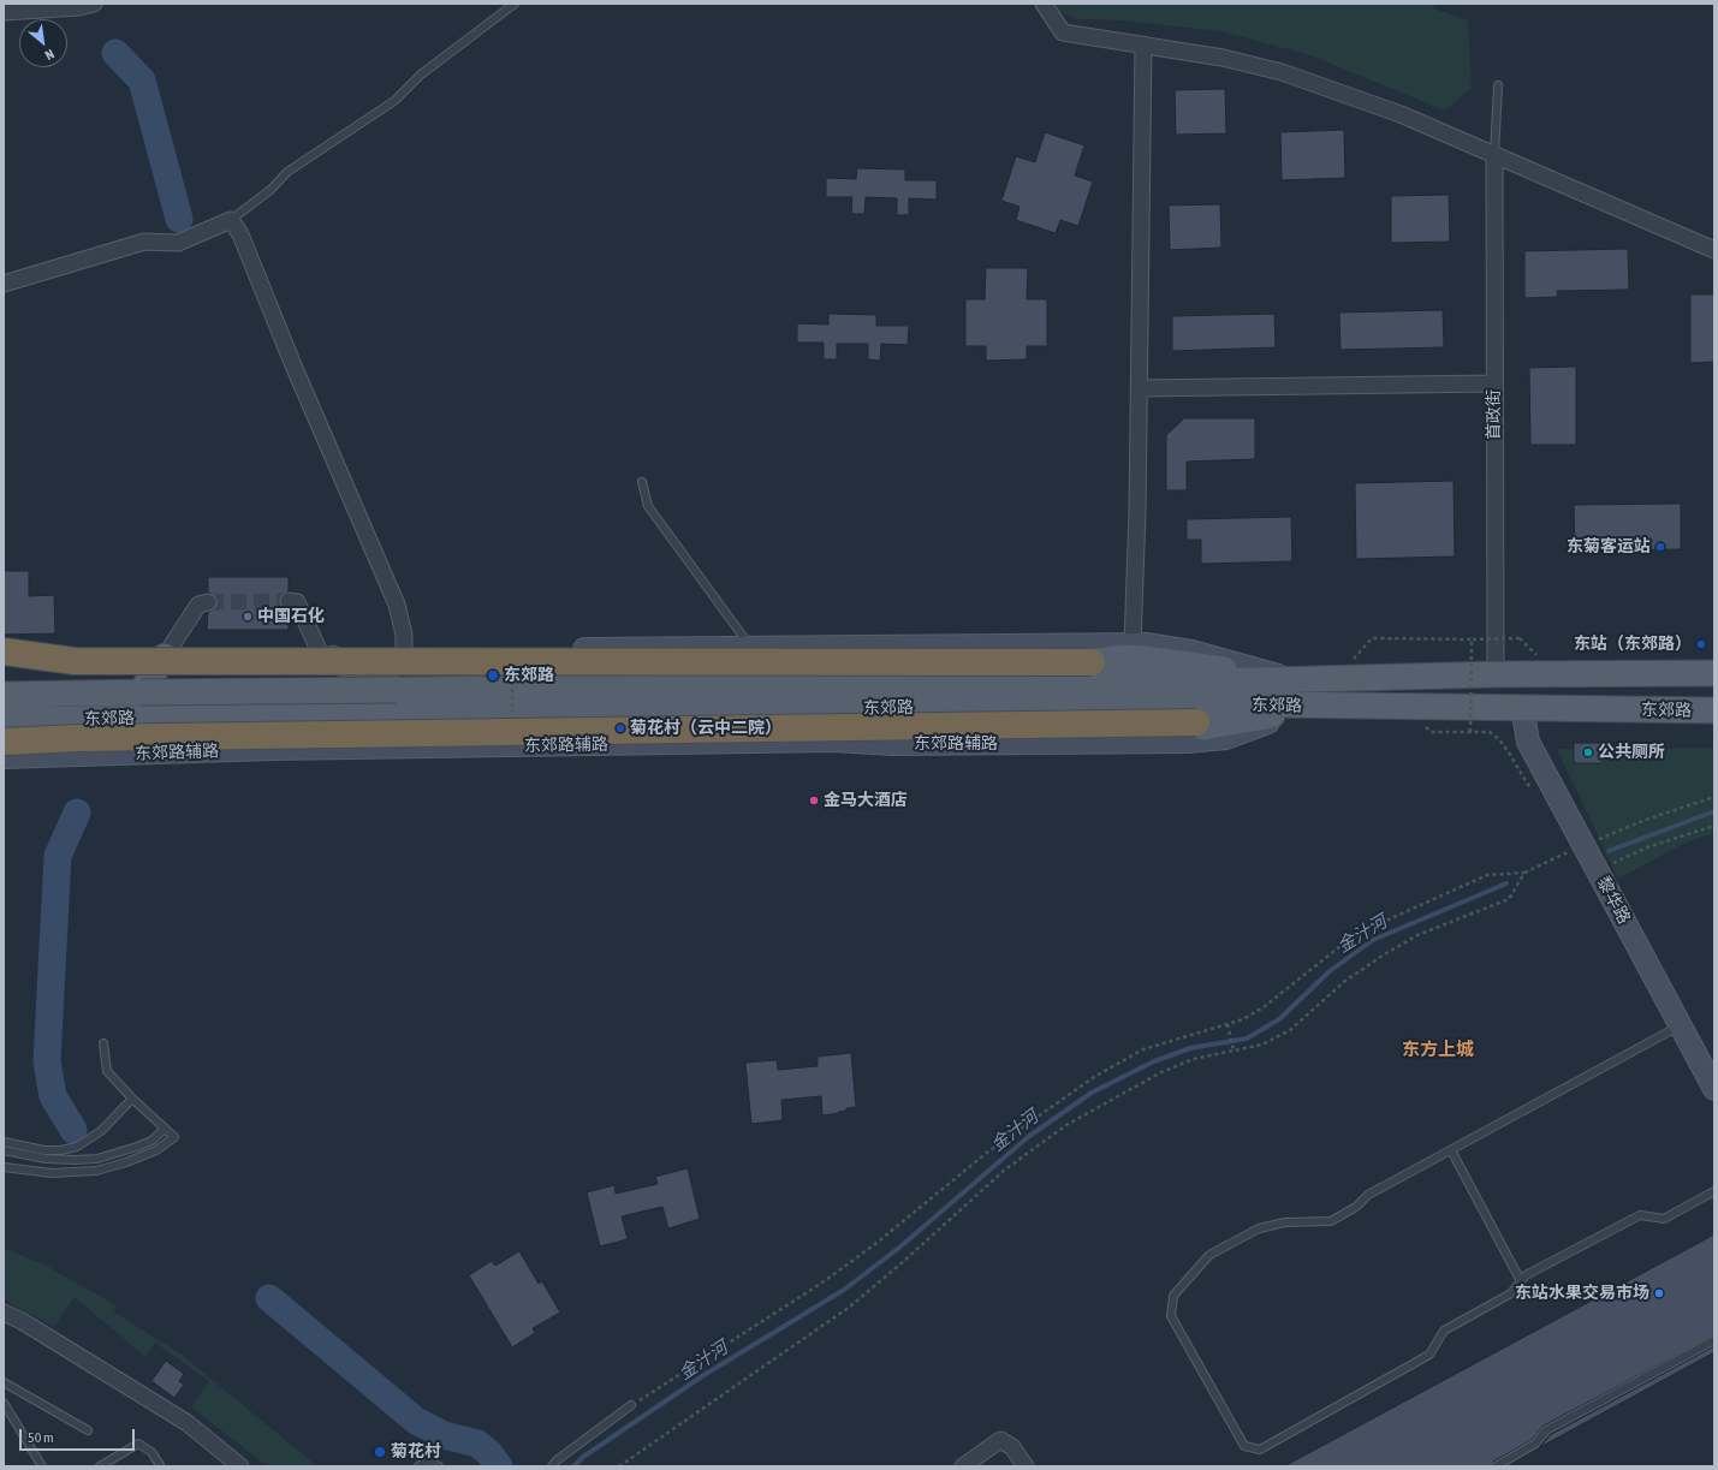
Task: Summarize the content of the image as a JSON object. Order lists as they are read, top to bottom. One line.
{"streets":{"main road":["东郊路","东郊路辅路","黎华路"],"street":["首政街"]},"crossings":[["首政街","东郊路"],["东郊路","东郊路辅路"],["东郊路","黎华路"]],"districts":["东方上城"],"water":["金汁河"],"places":["东菊客运站","中国石化","东站（东郊路）","东郊路","菊花村（云中二院）","公共厕所","金马大酒店","东站水果交易市场","菊花村"],"scale_bar":"50 m","north":"bottom right"}
